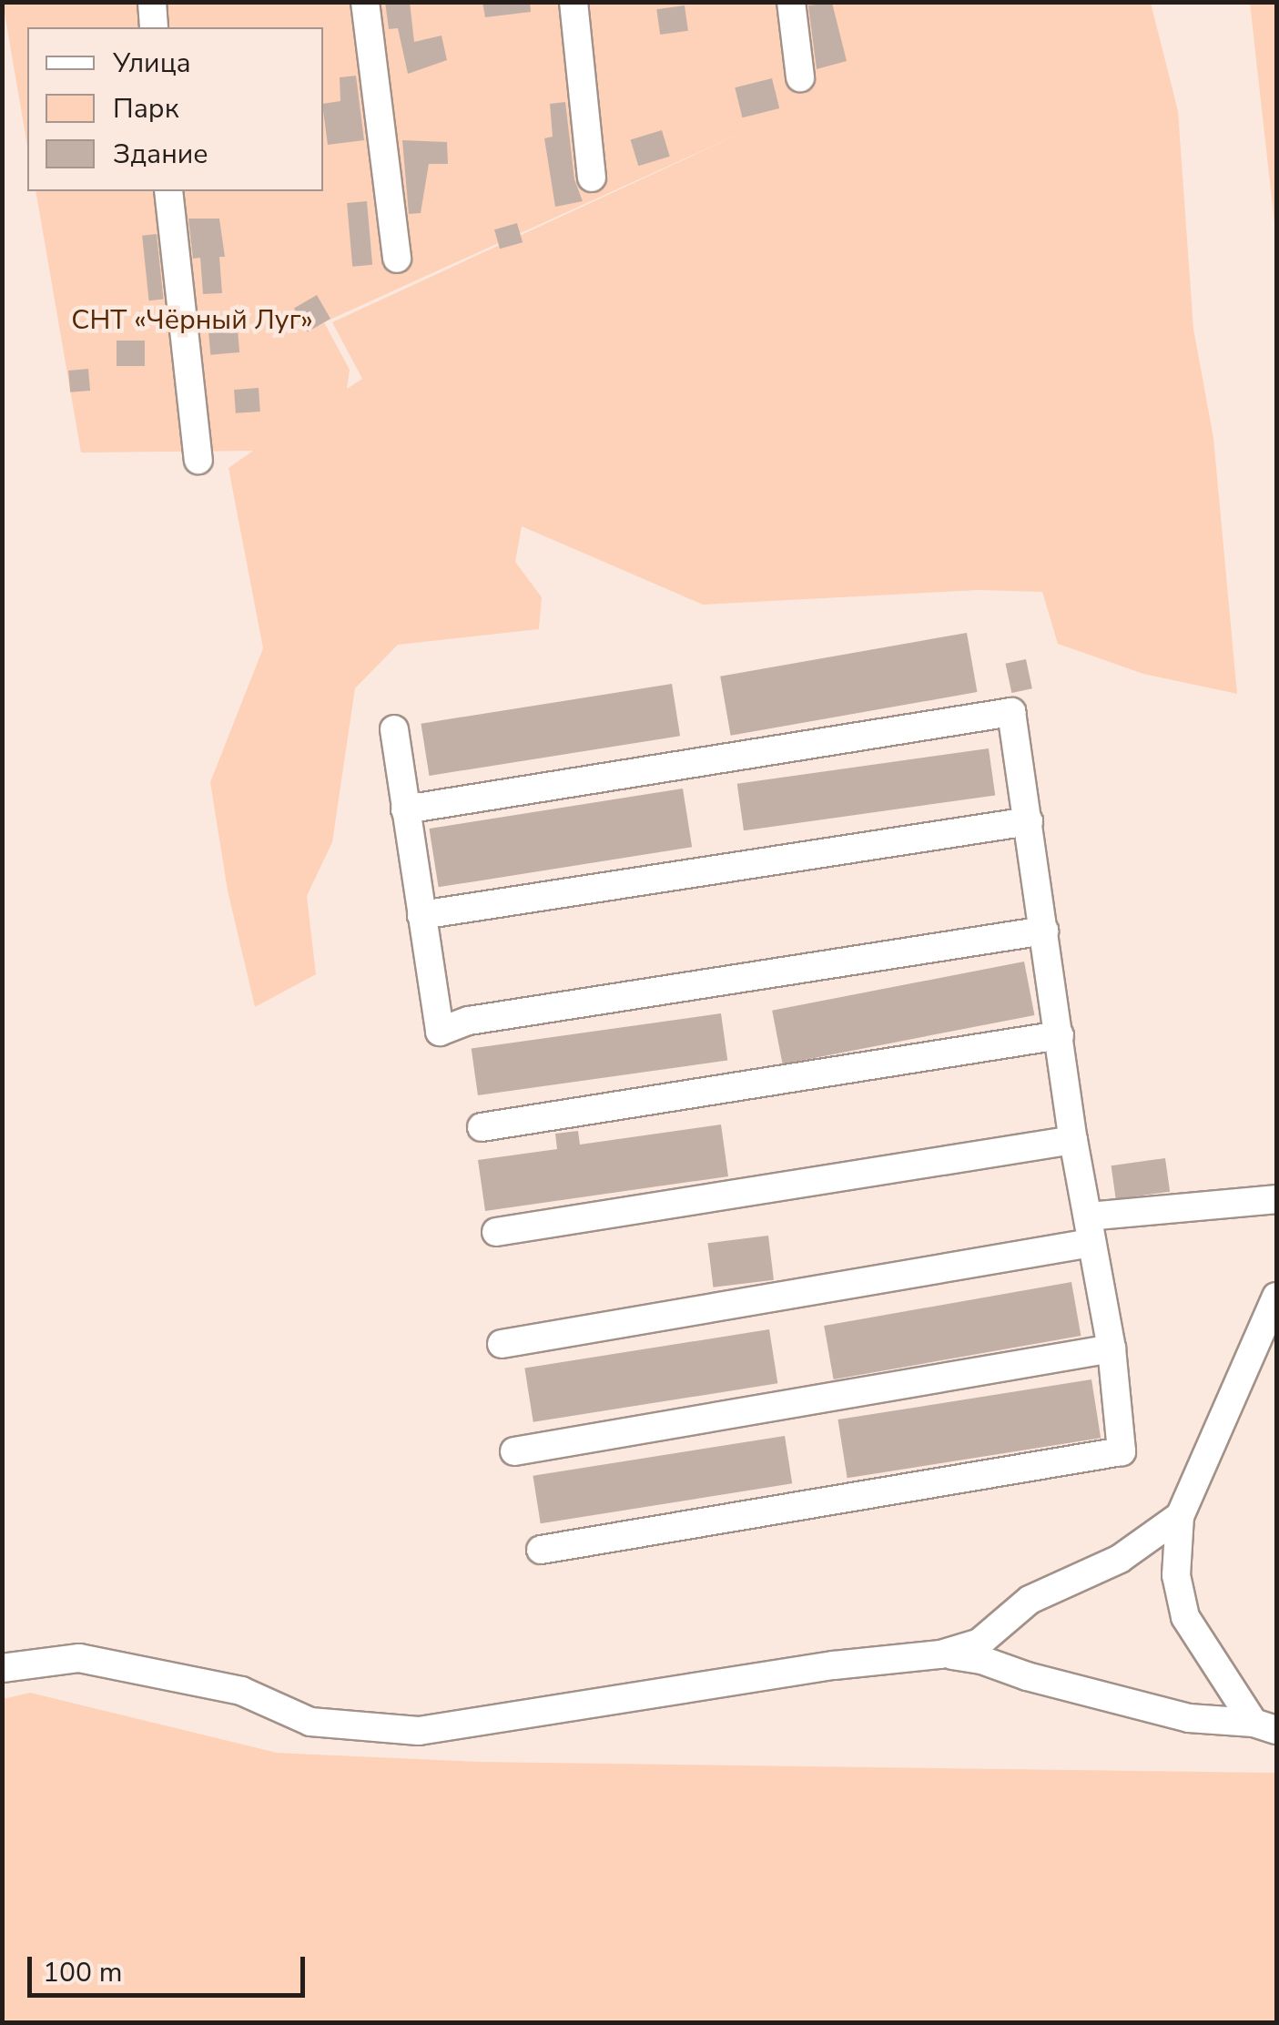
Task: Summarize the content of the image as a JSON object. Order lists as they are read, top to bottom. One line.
{"parks":["СНТ «Чёрный Луг»"],"legend":["Улица","Парк","Здание"],"scale_bar":"100 m"}
